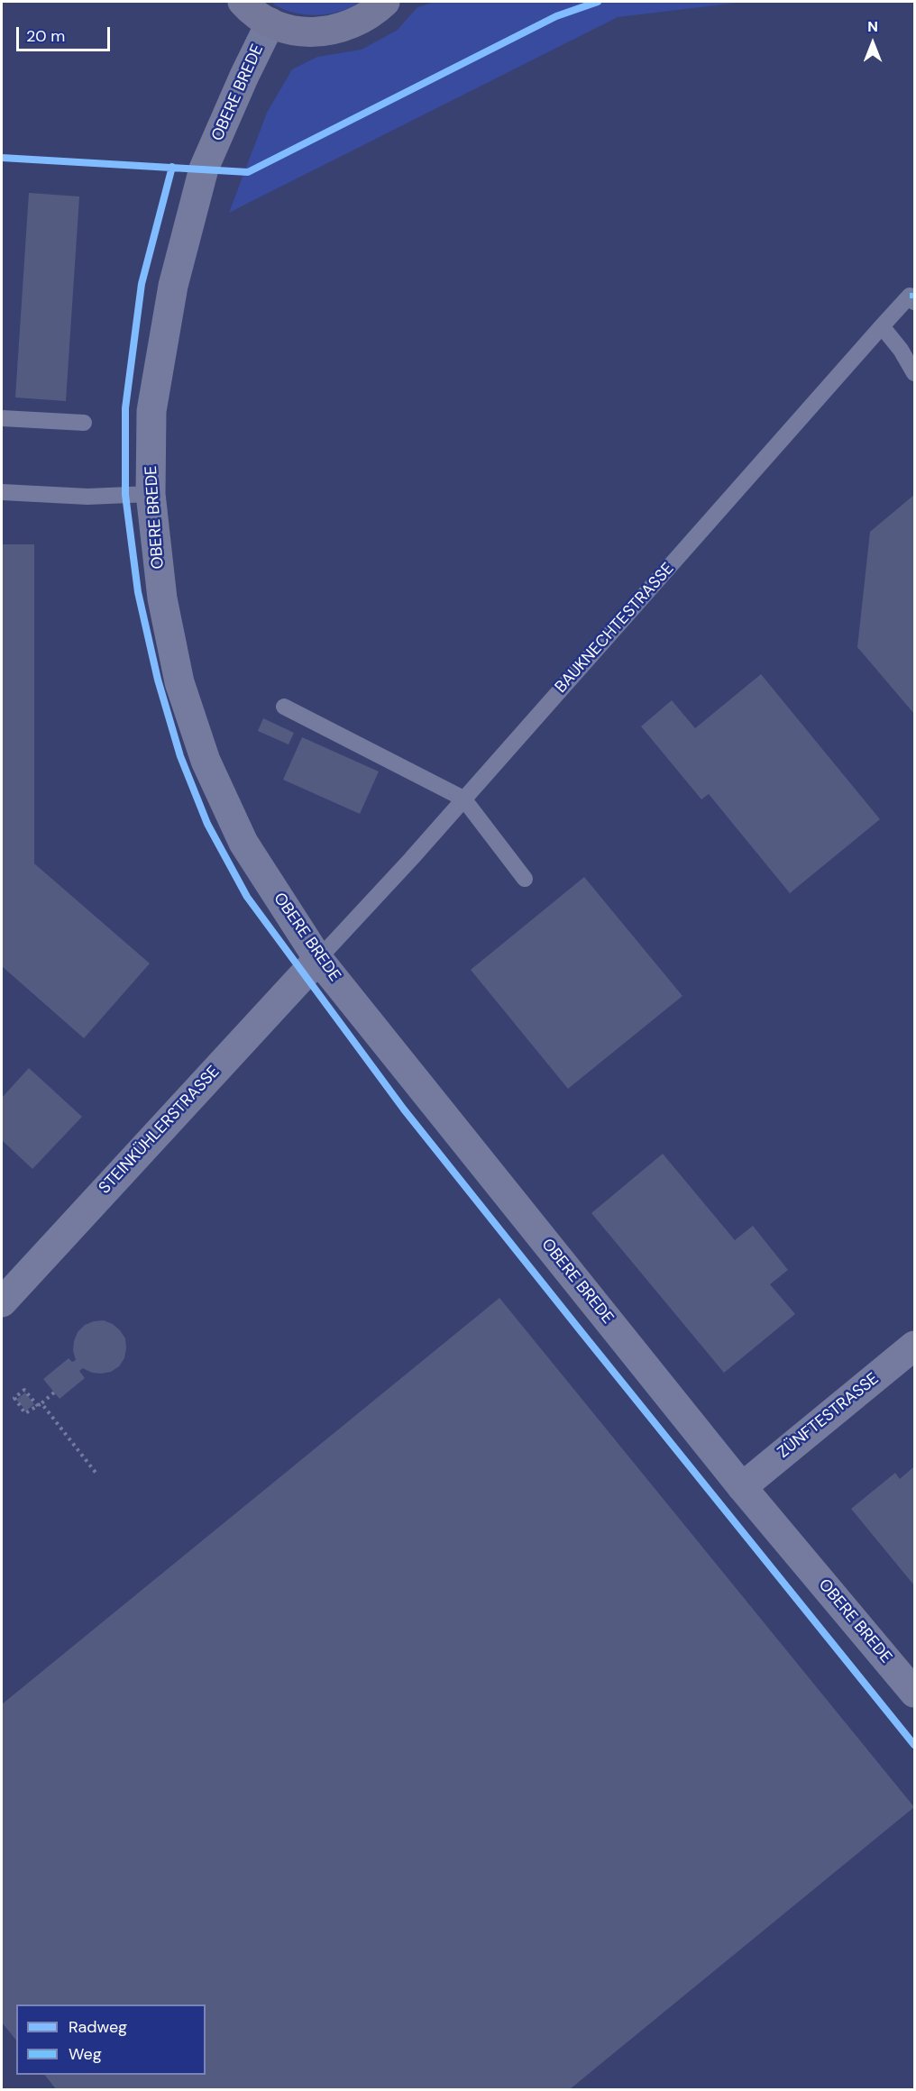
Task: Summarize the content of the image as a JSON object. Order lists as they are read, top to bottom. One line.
{"streets":{"street":["OBERE BREDE","STEINKÜHLERSTRASSE","ZÜNFTESTRASSE"],"lane":["BAUKNECHTESTRASSE"]},"crossings":[["OBERE BREDE","BAUKNECHTESTRASSE"],["OBERE BREDE","STEINKÜHLERSTRASSE"],["OBERE BREDE","ZÜNFTESTRASSE"],["BAUKNECHTESTRASSE","STEINKÜHLERSTRASSE"]],"legend":["Radweg","Weg"],"scale_bar":"20 m","north":"top"}
